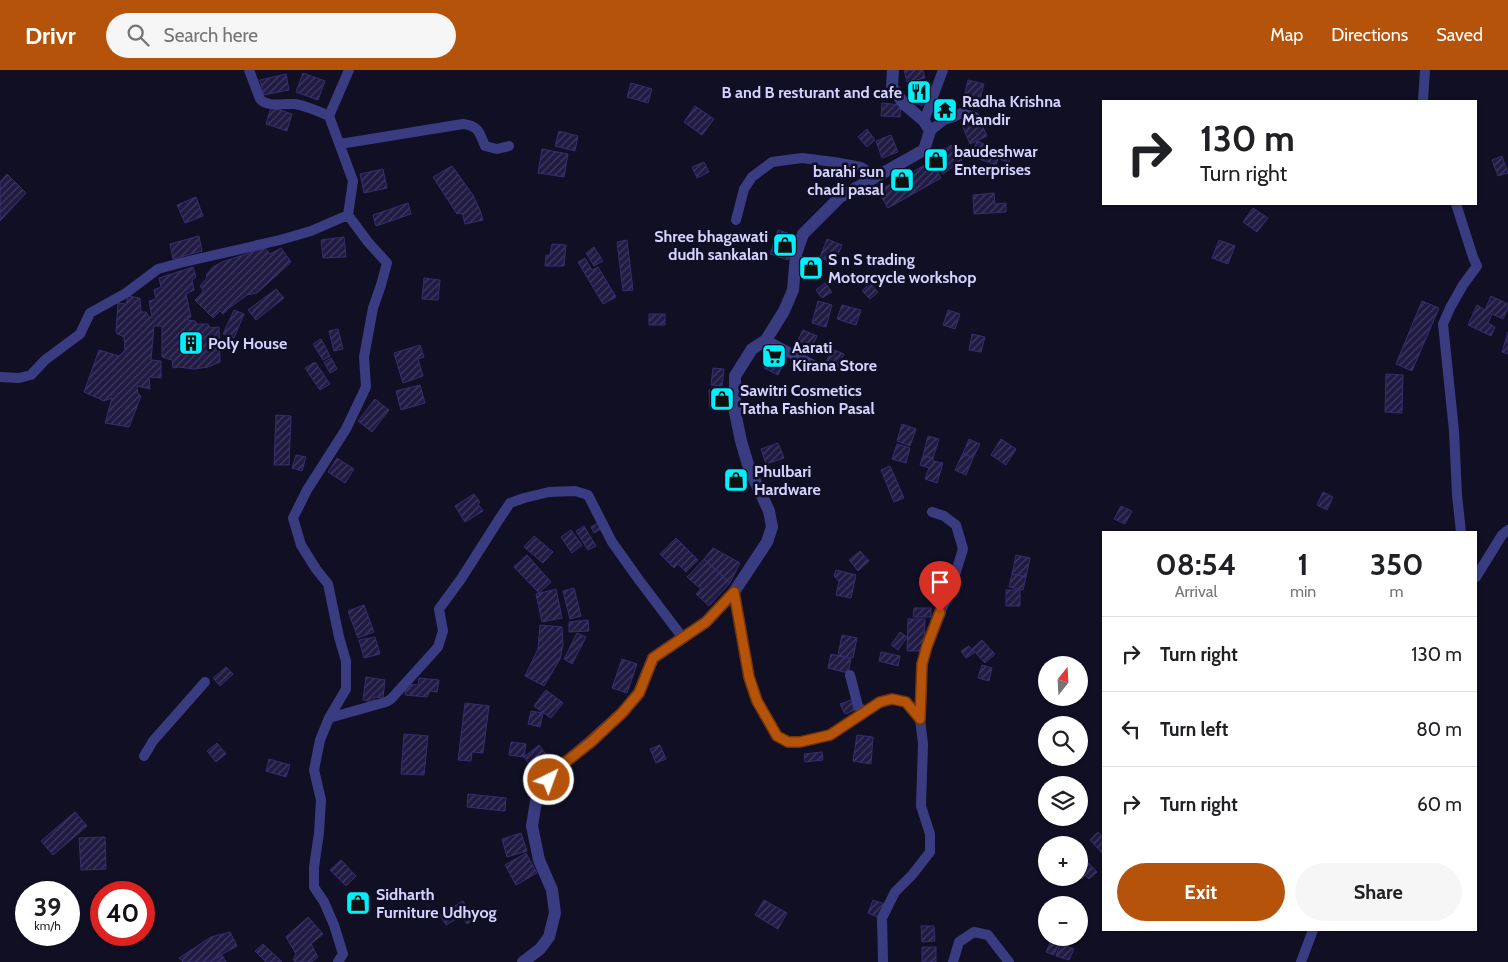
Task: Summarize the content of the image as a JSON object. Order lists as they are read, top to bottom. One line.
{"places":{"restaurant":["B and B resturant and cafe"],"temple":["Radha Krishna Mandir"],"shop":["baudeshwar Enterprises","barahi sun chadi pasal","Shree bhagawati dudh sankalan","S n S trading Motorcycle workshop","Sawitri Cosmetics Tatha Fashion Pasal","Phulbari Hardware","Sidharth Furniture Udhyog"],"building":["Poly House"],"supermarket":["Aarati Kirana Store"]},"north":"top","page":{"header":"Drivr","search":"Search here","nav":["Map","Directions","Saved"],"turn":["130 m","Turn right"],"eta":["08:54","Arrival","1","min","350","m"],"list":[{"name":"Turn right","value":"130 m"},{"name":"Turn left","value":"80 m"},{"name":"Turn right","value":"60 m"}],"map_buttons":["+","−"],"buttons":["Exit","Share"],"speed":"39 km/h","limit":"40"}}
